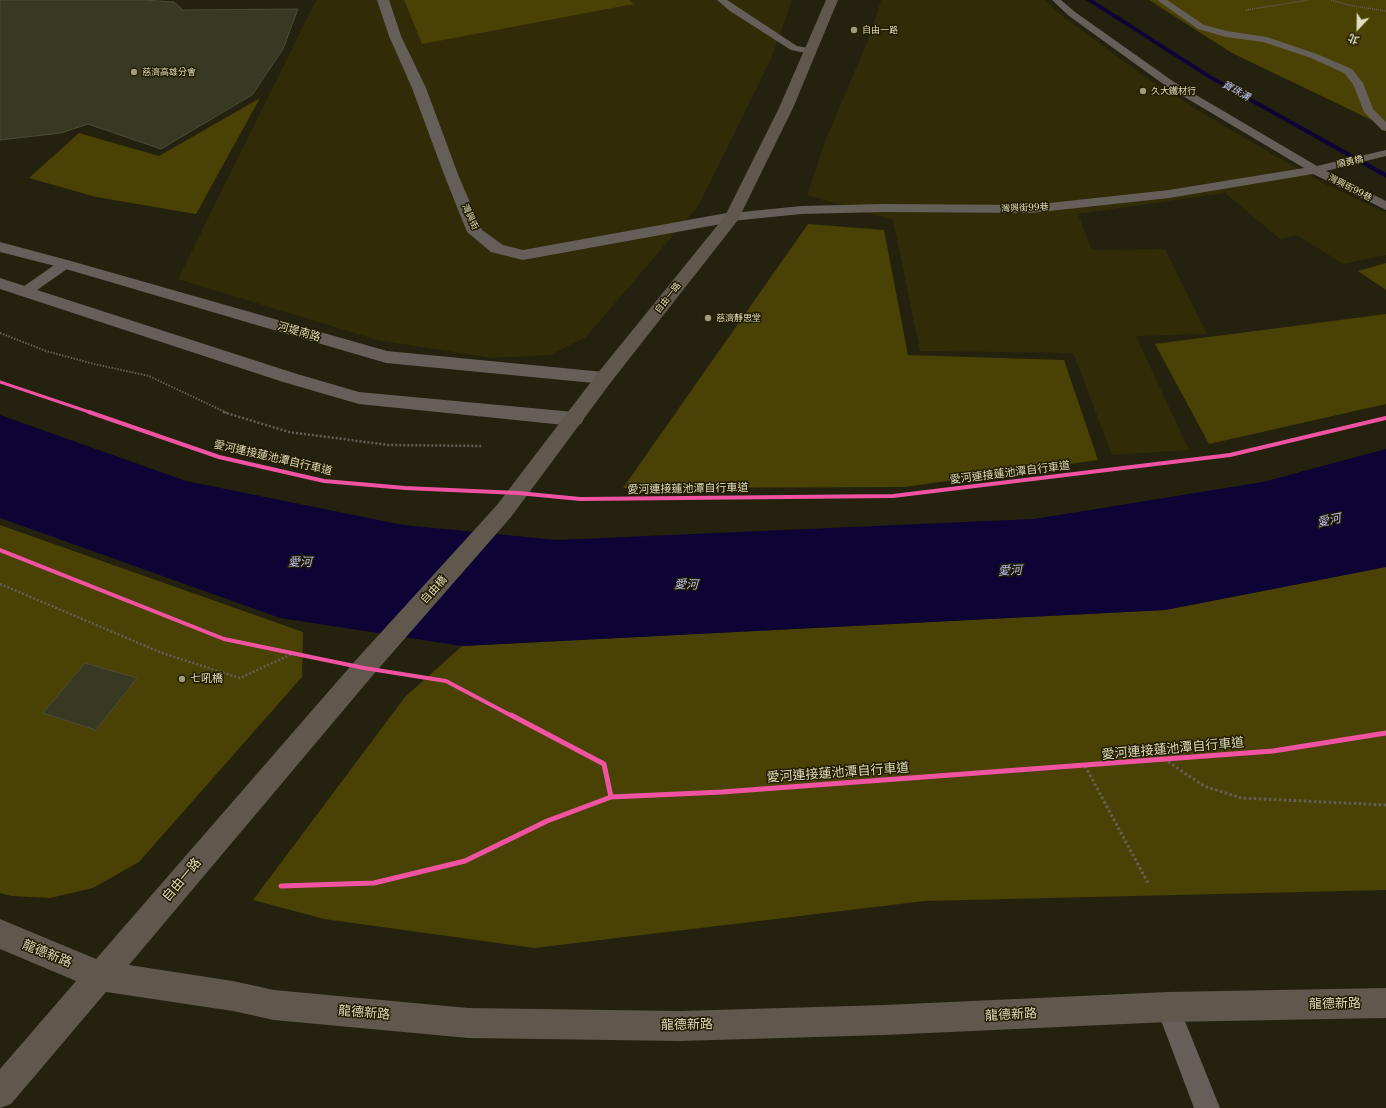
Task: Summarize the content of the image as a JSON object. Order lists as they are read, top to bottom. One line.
{"streets":{"street":["灣興街","自由一路","河堤南路","自由橋","龍德新路"],"lane":["順勇橋","灣興街99巷"],"cycle path":["愛河連接蓮池潭自行車道"]},"crossings":[["順勇橋","灣興街99巷"],["灣興街99巷","灣興街"],["灣興街99巷","自由一路"],["灣興街","自由一路"],["自由一路","河堤南路"],["自由一路","自由橋"],["自由一路","龍德新路"]],"water":["寶珠溝","愛河"],"places":["自由一路","慈濟高雄分會","久大鐵材行","慈濟靜思堂","七吼橋"],"north":"bottom"}
